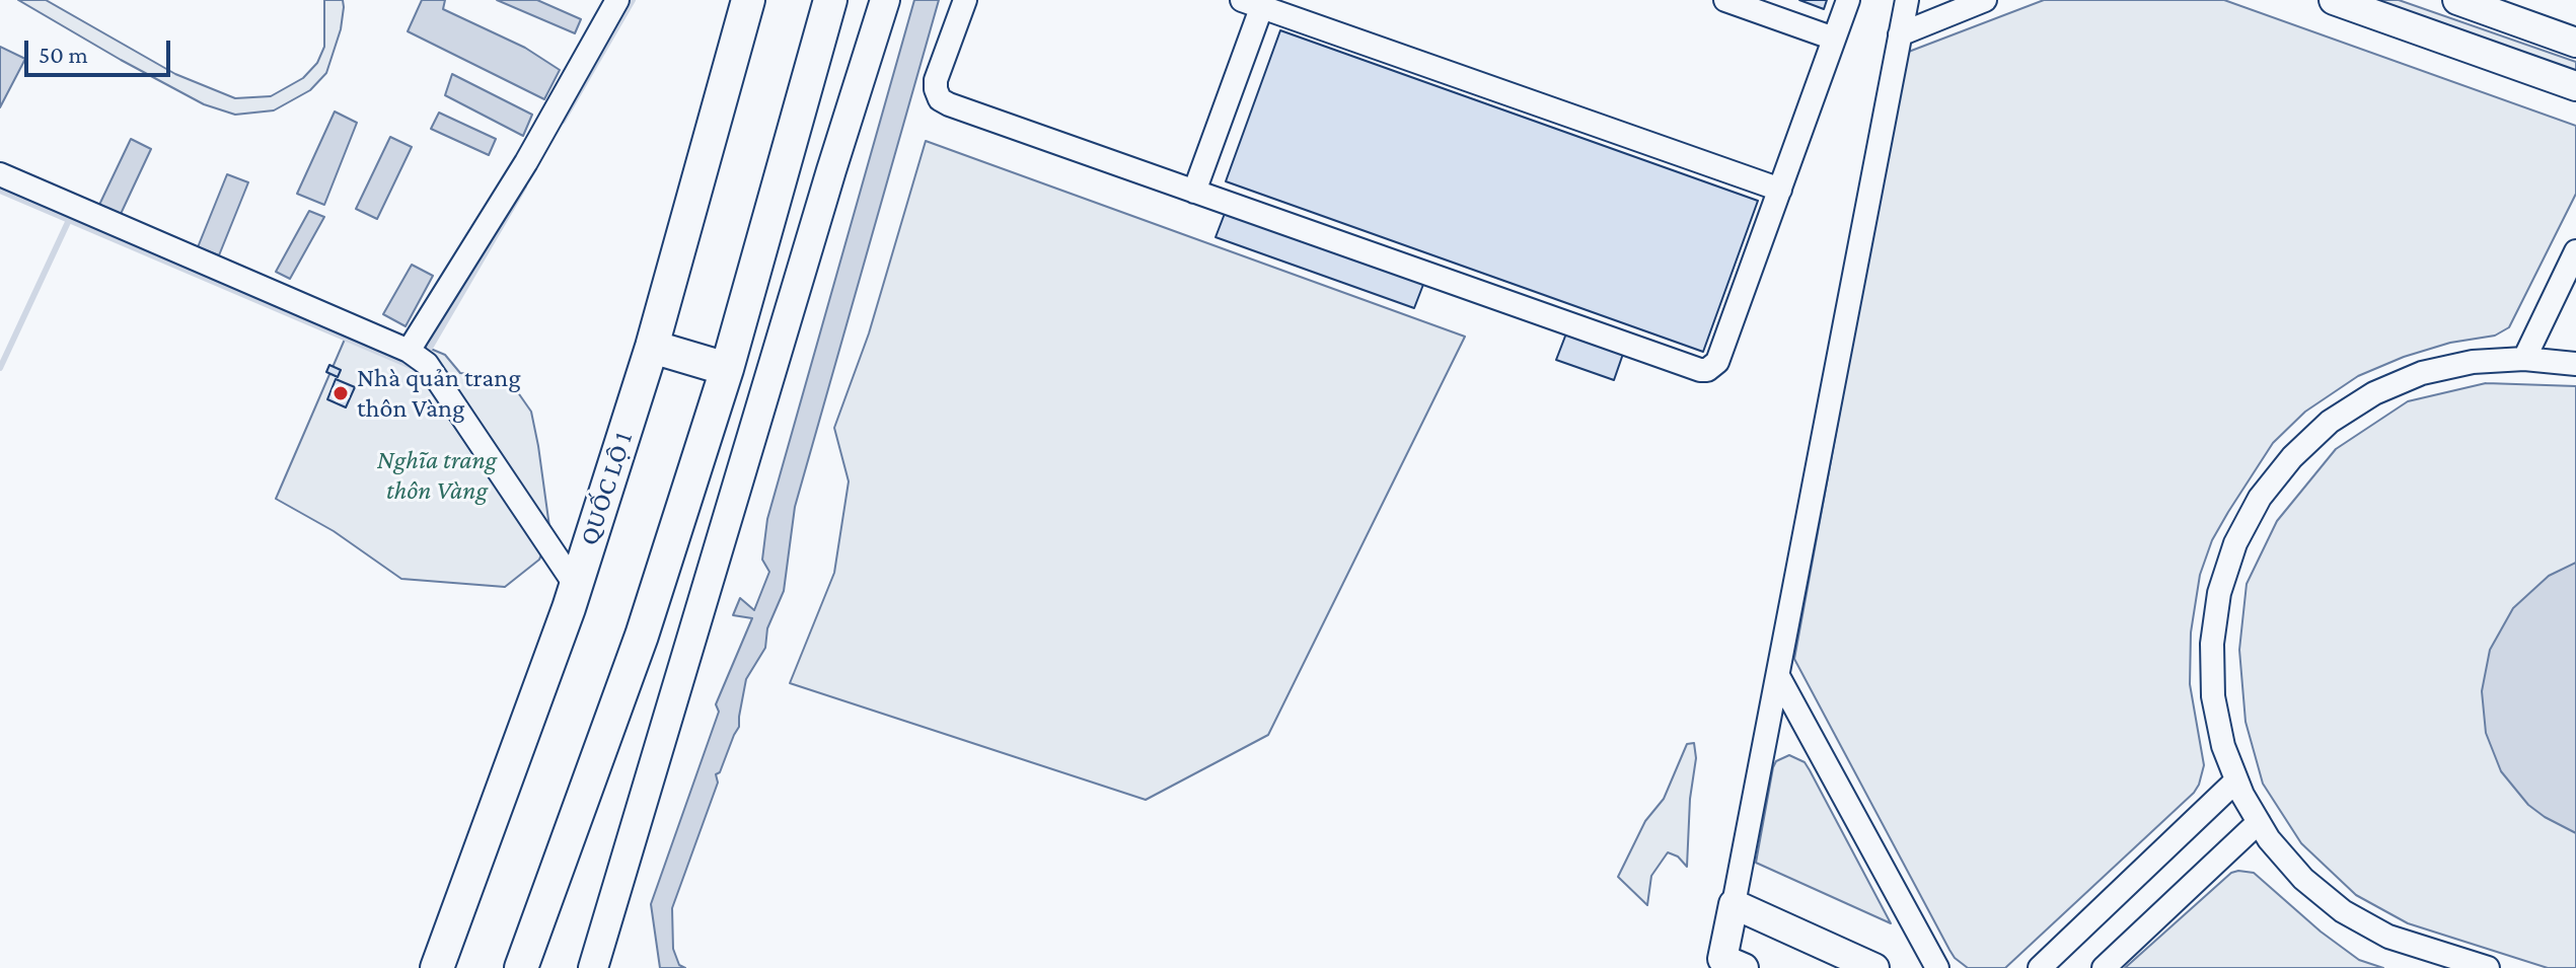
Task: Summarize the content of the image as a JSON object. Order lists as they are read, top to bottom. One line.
{"streets":{"highway":["QUỐC LỘ 1"]},"parks":["Nghĩa trang thôn Vàng"],"places":["Nhà quản trang thôn Vàng"],"scale_bar":"50 m"}
